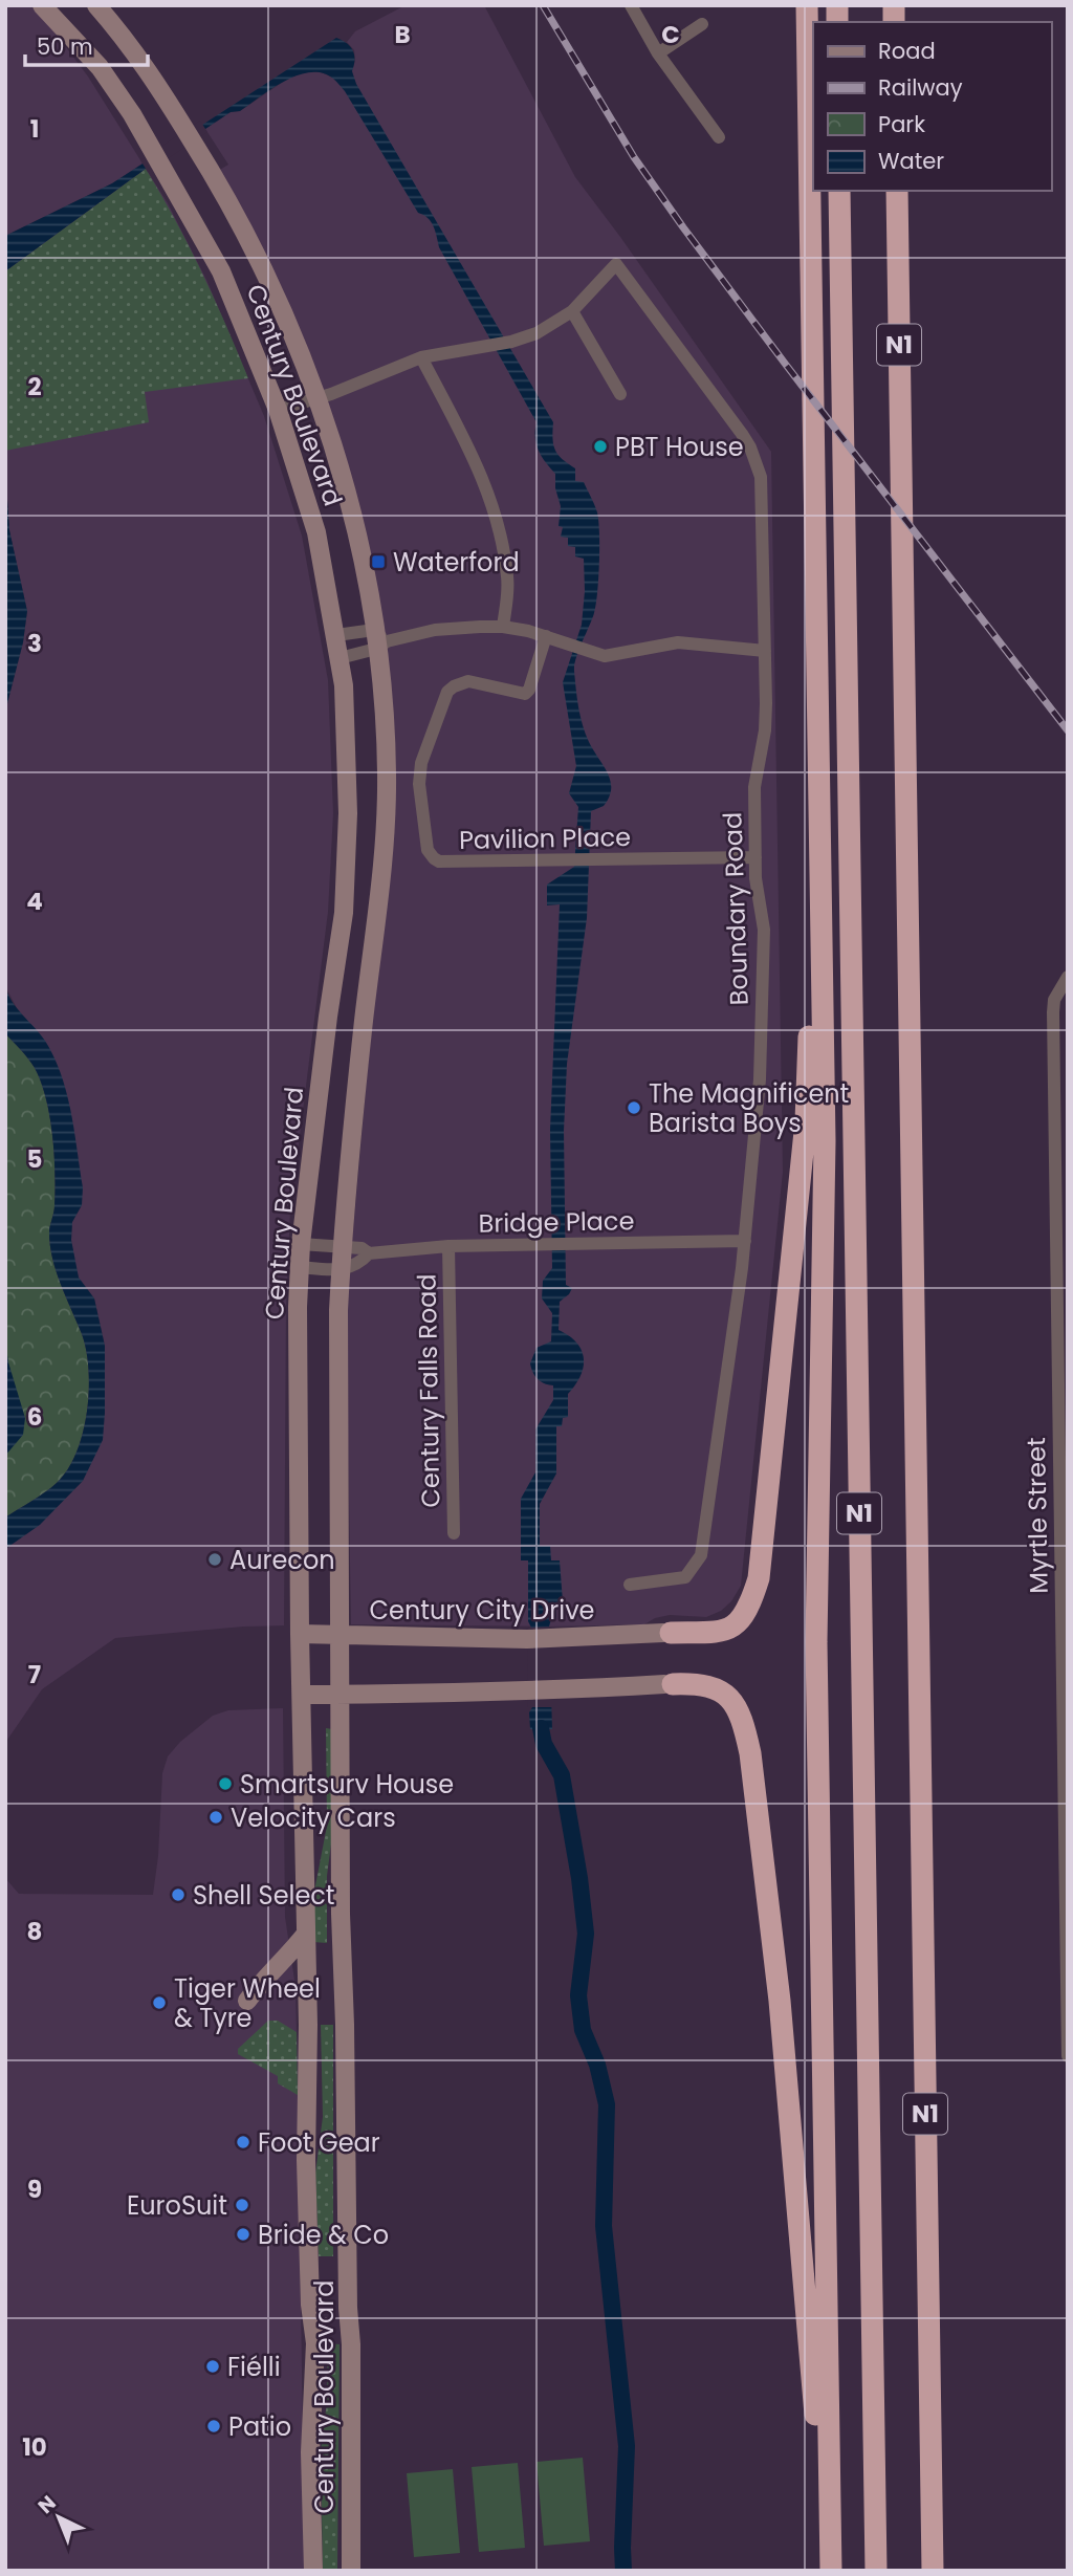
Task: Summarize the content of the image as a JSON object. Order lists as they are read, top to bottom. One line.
{"streets":{"highway":["N1"],"main road":["Century Boulevard","Century City Drive"],"street":["Pavilion Place","Boundary Road","Bridge Place","Century Falls Road","Myrtle Street"]},"crossings":[["Century Boulevard","Bridge Place"],["Century Boulevard","Century City Drive"],["Pavilion Place","Boundary Road"],["Boundary Road","Bridge Place"],["Bridge Place","Century Falls Road"]],"places":{"other":["PBT House","The Magnificent Barista Boys","Aurecon","Smartsurv House","Velocity Cars","Shell Select","Tiger Wheel & Tyre","Foot Gear","EuroSuit","Bride & Co","Fiélli","Patio"],"transit":["Waterford"]},"legend":["Road","Railway","Park","Water"],"scale_bar":"50 m","north":"top left","grid":{"columns":["B","C"],"rows":["1","2","3","4","5","6","7","8","9","10"]}}
